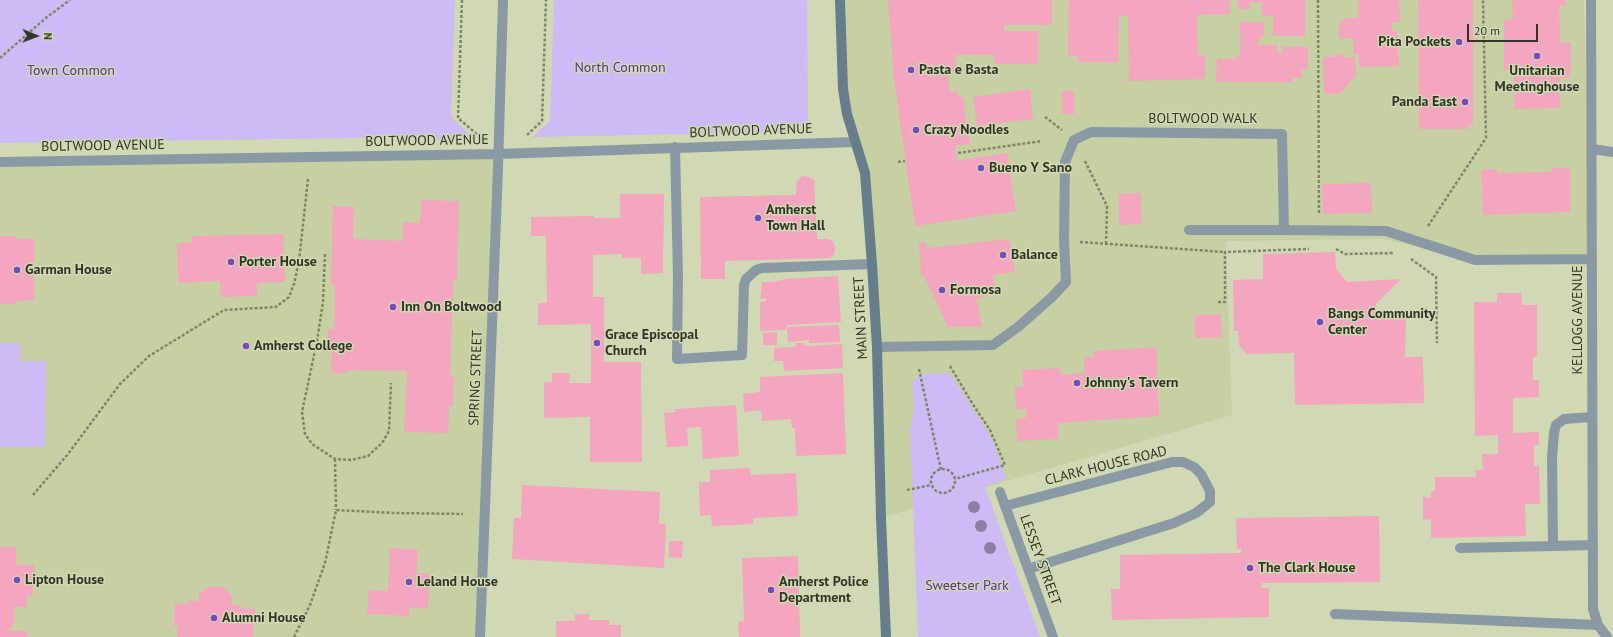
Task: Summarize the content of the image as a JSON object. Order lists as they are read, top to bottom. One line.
{"streets":{"main road":["MAIN STREET"],"street":["BOLTWOOD WALK","BOLTWOOD AVENUE","KELLOGG AVENUE","SPRING STREET","CLARK HOUSE ROAD","LESSEY STREET"]},"crossings":[["BOLTWOOD AVENUE","MAIN STREET"],["BOLTWOOD AVENUE","SPRING STREET"],["CLARK HOUSE ROAD","LESSEY STREET"]],"parks":["North Common","Town Common","Sweetser Park"],"places":["Pita Pockets","Unitarian Meetinghouse","Pasta e Basta","Panda East","Crazy Noodles","Bueno Y Sano","Amherst Town Hall","Balance","Porter House","Garman House","Formosa","Inn On Boltwood","Bangs Community Center","Grace Episcopal Church","Amherst College","Johnny's Tavern","The Clark House","Lipton House","Leland House","Amherst Police Department","Alumni House"],"scale_bar":"20 m","north":"right"}
